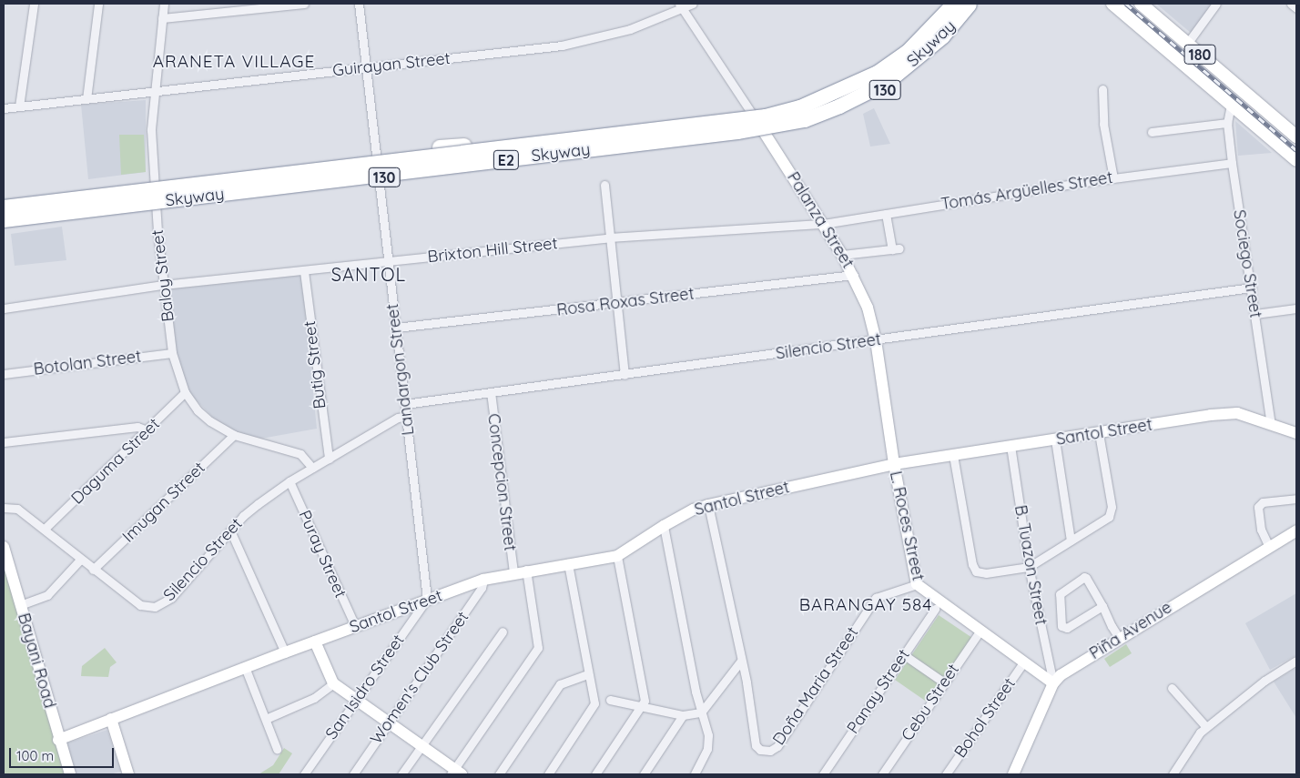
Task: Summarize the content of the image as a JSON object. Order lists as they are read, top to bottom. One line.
{"streets":{"highway":["Skyway","E2"],"main road":["180","130"],"street":["Guirayan Street","Tomás Argüelles Street","Palanza Street","Brixton Hill Street","Sociego Street","Baloy Street","Rosa Roxas Street","Silencio Street","Botolan Street","Butig Street","Landargon Street","Santol Street","Daguma Street","Concepcion Street","Imugan Street","L. Roces Street","Puray Street","B. Tuazon Street","Piña Avenue","Bayani Road","Women's Club Street","Doña Maria Street","San Isidro Street","Panay Street","Cebu Street","Bohol Street"]},"crossings":[["Skyway","130"],["180","Sociego Street"],["Guirayan Street","Palanza Street"],["Guirayan Street","Baloy Street"],["Guirayan Street","Landargon Street"],["130","Palanza Street"],["130","Baloy Street"],["130","Landargon Street"],["Tomás Argüelles Street","Palanza Street"],["Tomás Argüelles Street","Brixton Hill Street"],["Tomás Argüelles Street","Sociego Street"],["Palanza Street","Brixton Hill Street"],["Palanza Street","Rosa Roxas Street"],["Palanza Street","Silencio Street"],["Palanza Street","Santol Street"],["Palanza Street","L. Roces Street"],["Brixton Hill Street","Baloy Street"],["Brixton Hill Street","Butig Street"],["Brixton Hill Street","Landargon Street"],["Sociego Street","Silencio Street"],["Sociego Street","Santol Street"],["Baloy Street","Silencio Street"],["Baloy Street","Botolan Street"],["Baloy Street","Daguma Street"],["Baloy Street","Imugan Street"],["Rosa Roxas Street","Landargon Street"],["Silencio Street","Butig Street"],["Silencio Street","Landargon Street"],["Silencio Street","Daguma Street"],["Silencio Street","Concepcion Street"],["Silencio Street","Imugan Street"],["Silencio Street","Puray Street"],["Landargon Street","Santol Street"],["Landargon Street","San Isidro Street"],["Santol Street","Concepcion Street"],["Santol Street","L. Roces Street"],["Santol Street","Puray Street"],["Santol Street","B. Tuazon Street"],["Santol Street","Bayani Road"],["Santol Street","Women's Club Street"],["Santol Street","San Isidro Street"],["L. Roces Street","B. Tuazon Street"],["L. Roces Street","Piña Avenue"],["L. Roces Street","Doña Maria Street"],["L. Roces Street","Cebu Street"],["L. Roces Street","Bohol Street"],["B. Tuazon Street","Piña Avenue"]],"districts":["ARANETA VILLAGE","SANTOL","BARANGAY 584"],"scale_bar":"100 m"}
